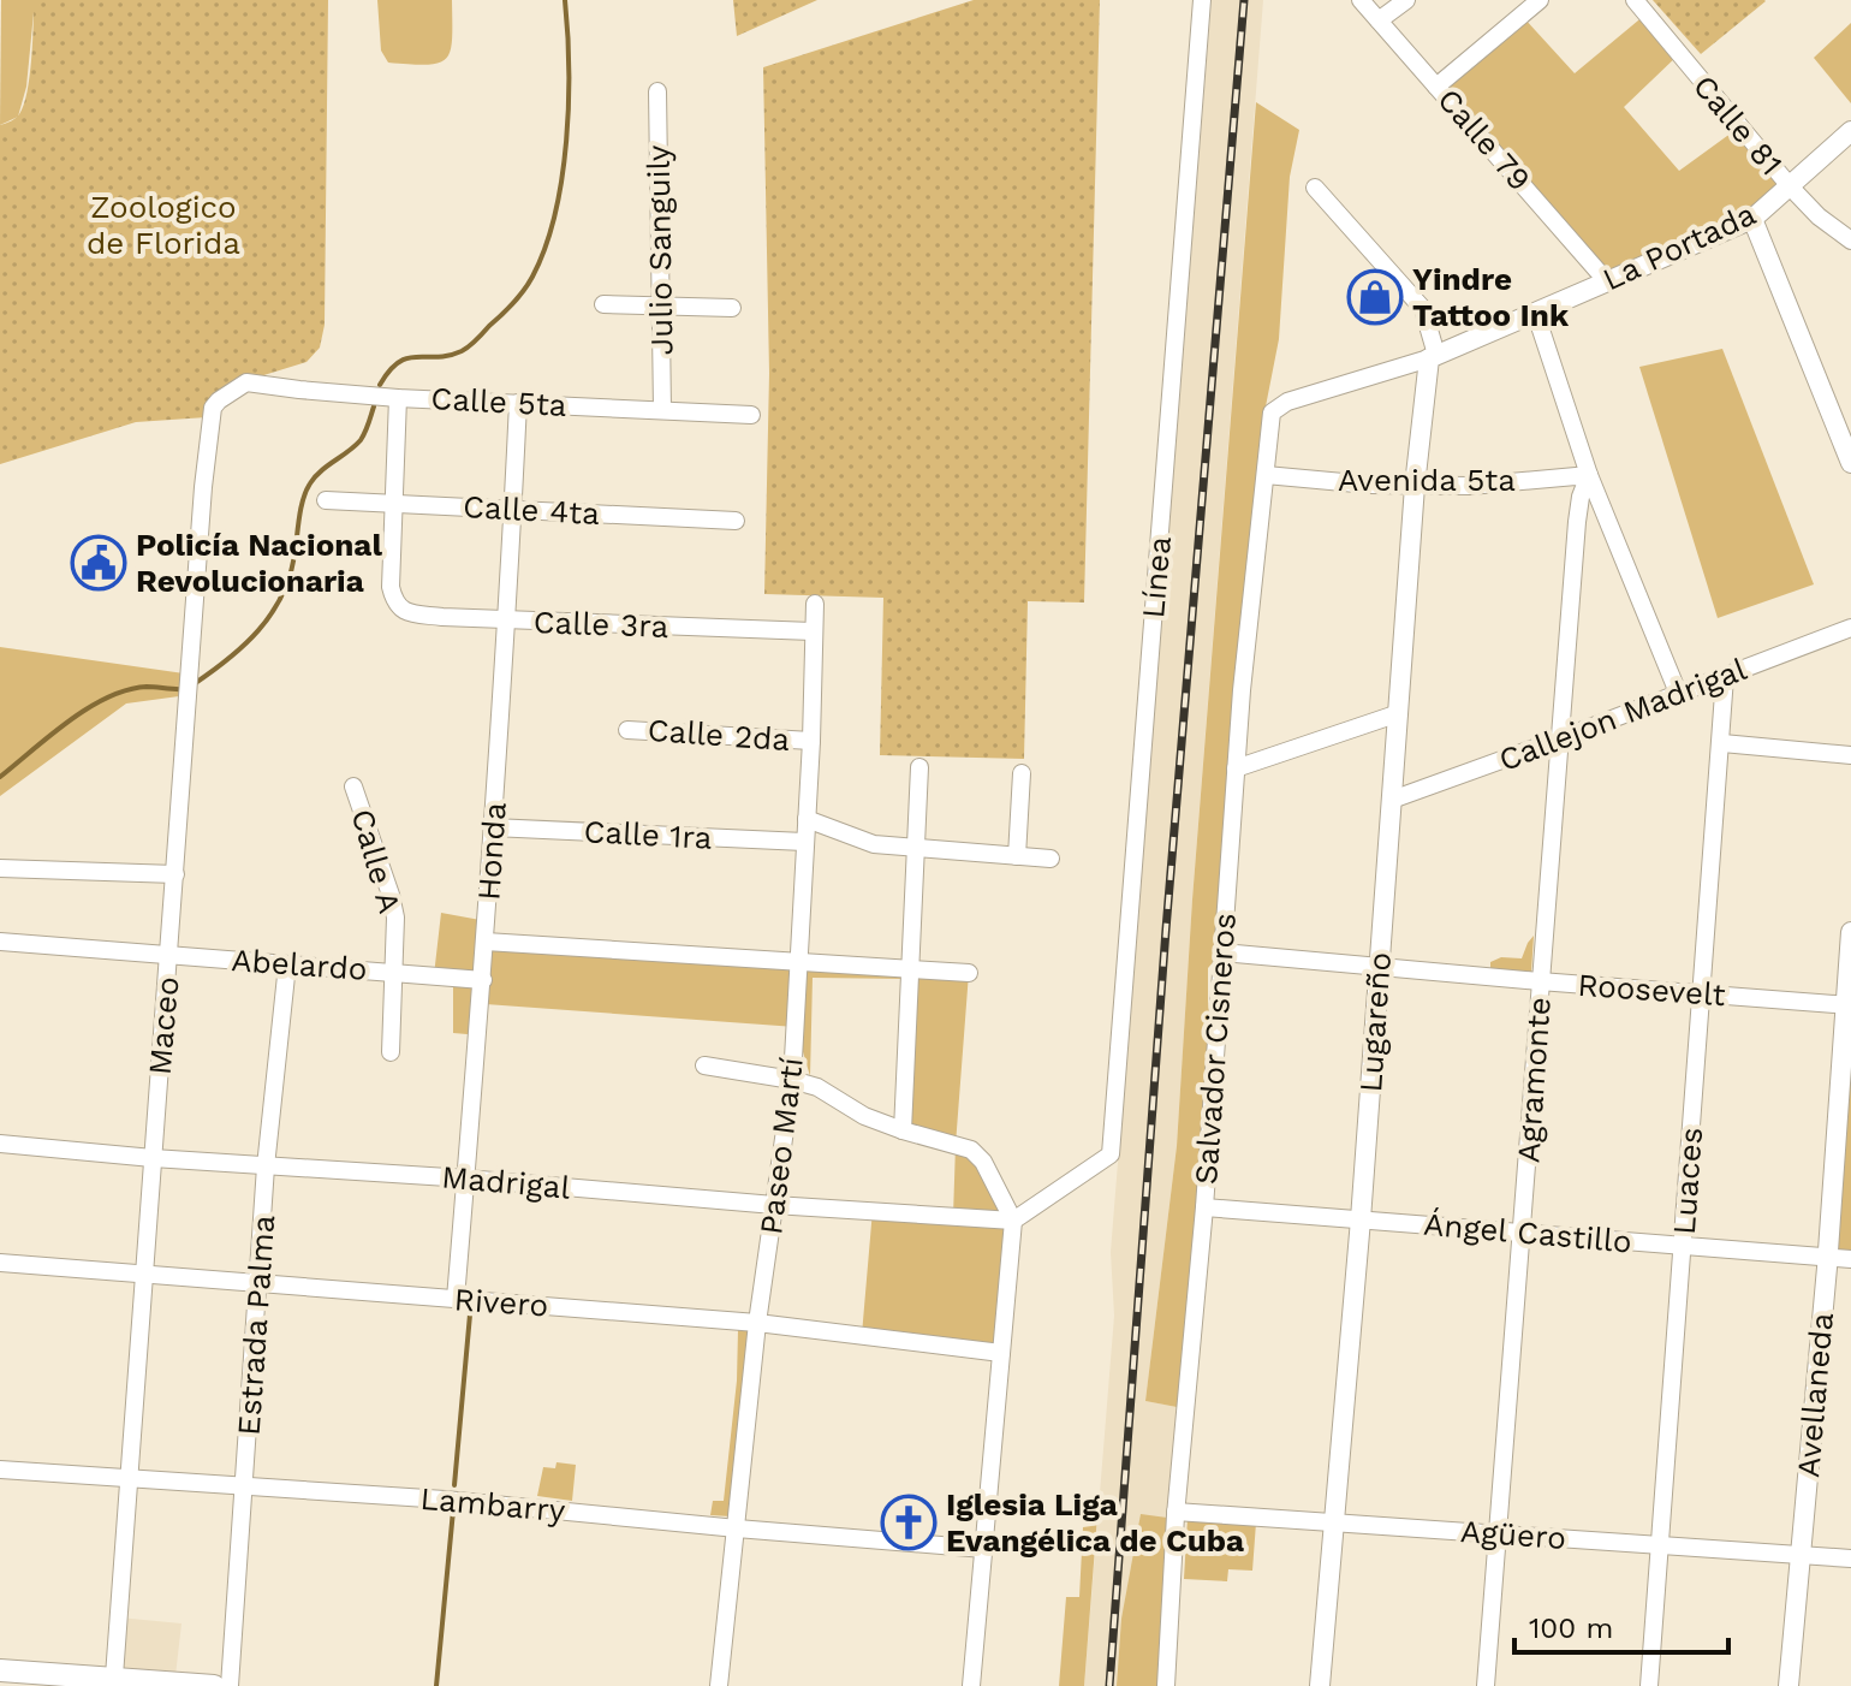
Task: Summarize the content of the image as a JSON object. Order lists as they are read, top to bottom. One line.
{"streets":{"street":["Calle 81","Calle 79","La Portada","Julio Sanguily","Calle 5ta","Avenida 5ta","Calle 4ta","Línea","Calle 3ra","Callejon Madrigal","Calle 2da","Calle 1ra","Honda","Calle A","Abelardo","Roosevelt","Lugareño","Maceo","Salvador Cisneros","Agramonte","Paseo Martí","Luaces","Madrigal","Ángel Castillo","Rivero","Estrada Palma","Avellaneda","Lambarry","Agüero"]},"crossings":[["Calle 81","La Portada"],["Calle 79","La Portada"],["La Portada","Lugareño"],["La Portada","Salvador Cisneros"],["Julio Sanguily","Calle 5ta"],["Calle 5ta","Honda"],["Calle 5ta","Maceo"],["Avenida 5ta","Lugareño"],["Avenida 5ta","Salvador Cisneros"],["Avenida 5ta","Agramonte"],["Calle 4ta","Calle 3ra"],["Calle 4ta","Honda"],["Línea","Madrigal"],["Calle 3ra","Honda"],["Calle 3ra","Paseo Martí"],["Callejon Madrigal","Lugareño"],["Callejon Madrigal","Agramonte"],["Callejon Madrigal","Luaces"],["Calle 2da","Paseo Martí"],["Calle 1ra","Honda"],["Calle 1ra","Paseo Martí"],["Honda","Abelardo"],["Honda","Madrigal"],["Honda","Rivero"],["Calle A","Abelardo"],["Abelardo","Maceo"],["Abelardo","Estrada Palma"],["Roosevelt","Lugareño"],["Roosevelt","Salvador Cisneros"],["Roosevelt","Agramonte"],["Roosevelt","Luaces"],["Roosevelt","Avellaneda"],["Lugareño","Ángel Castillo"],["Lugareño","Agüero"],["Maceo","Madrigal"],["Maceo","Rivero"],["Maceo","Lambarry"],["Salvador Cisneros","Ángel Castillo"],["Salvador Cisneros","Agüero"],["Agramonte","Ángel Castillo"],["Agramonte","Agüero"],["Paseo Martí","Madrigal"],["Paseo Martí","Rivero"],["Paseo Martí","Lambarry"],["Luaces","Ángel Castillo"],["Luaces","Agüero"],["Madrigal","Estrada Palma"],["Ángel Castillo","Avellaneda"],["Rivero","Estrada Palma"],["Estrada Palma","Lambarry"],["Avellaneda","Agüero"]],"parks":["Zoologico de Florida"],"places":{"shop":["Yindre Tattoo Ink"],"public building":["Policía Nacional Revolucionaria"],"church":["Iglesia Liga Evangélica de Cuba"]},"scale_bar":"100 m"}
